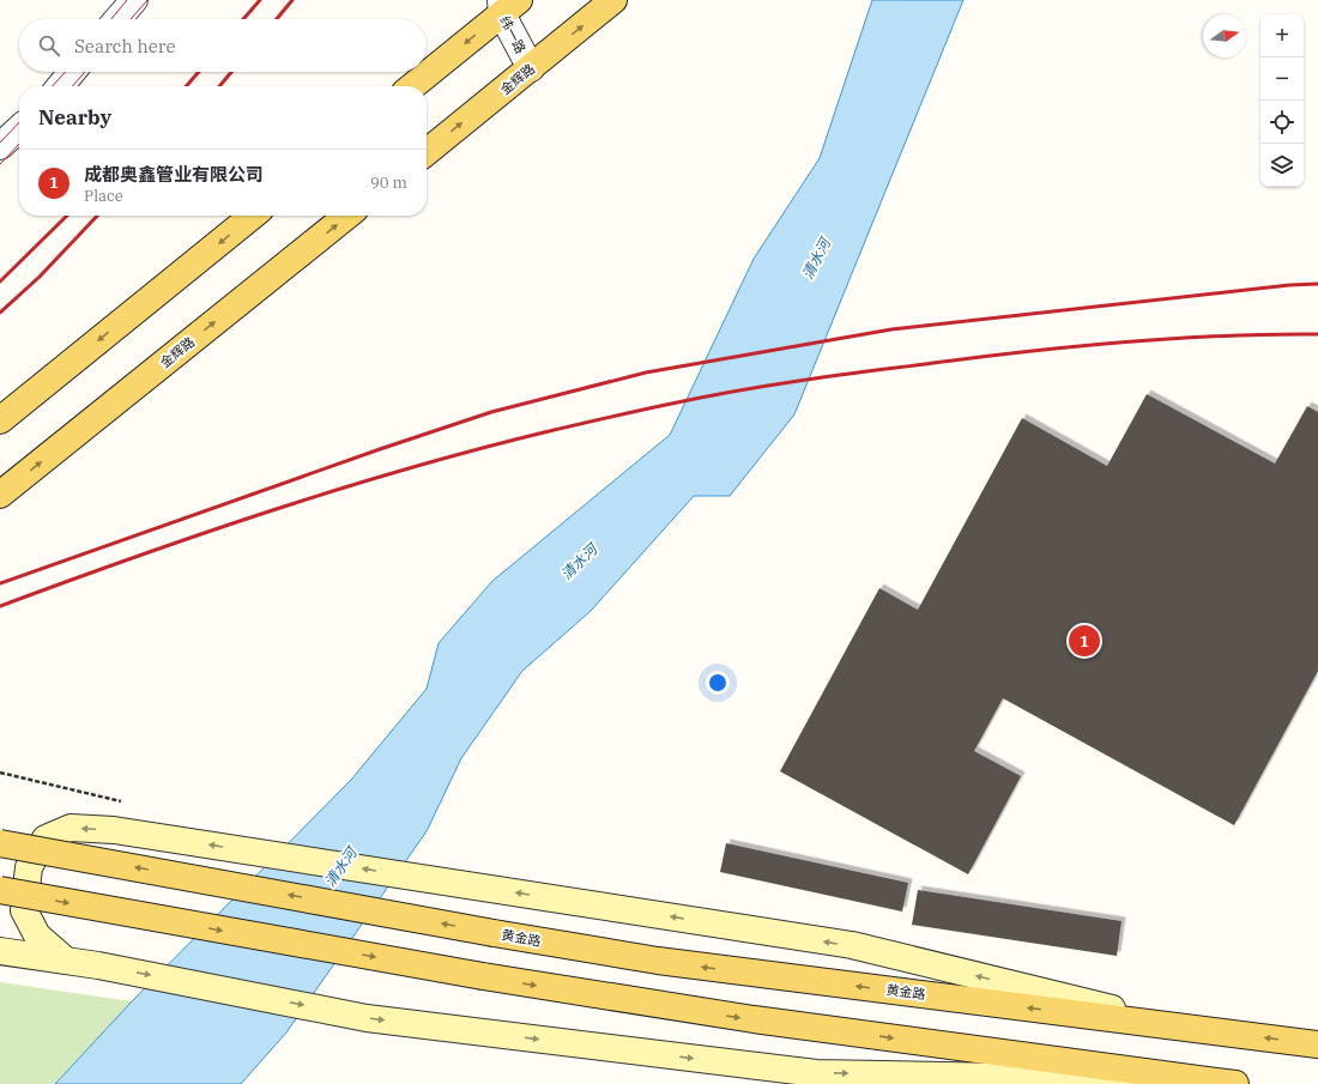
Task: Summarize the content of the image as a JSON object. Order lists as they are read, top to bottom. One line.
{"streets":{"main road":["金辉路","黄金路"],"street":["纬一路"]},"crossings":[["纬一路","金辉路"]],"water":["清水河"],"north":"right","page":{"map_buttons":["+","−"],"search":"Search here","heading":"Nearby","list":[{"mark":"1","name":"成都奥鑫管业有限公司","note":"Place","value":"90 m"}],"pins":"1"}}
